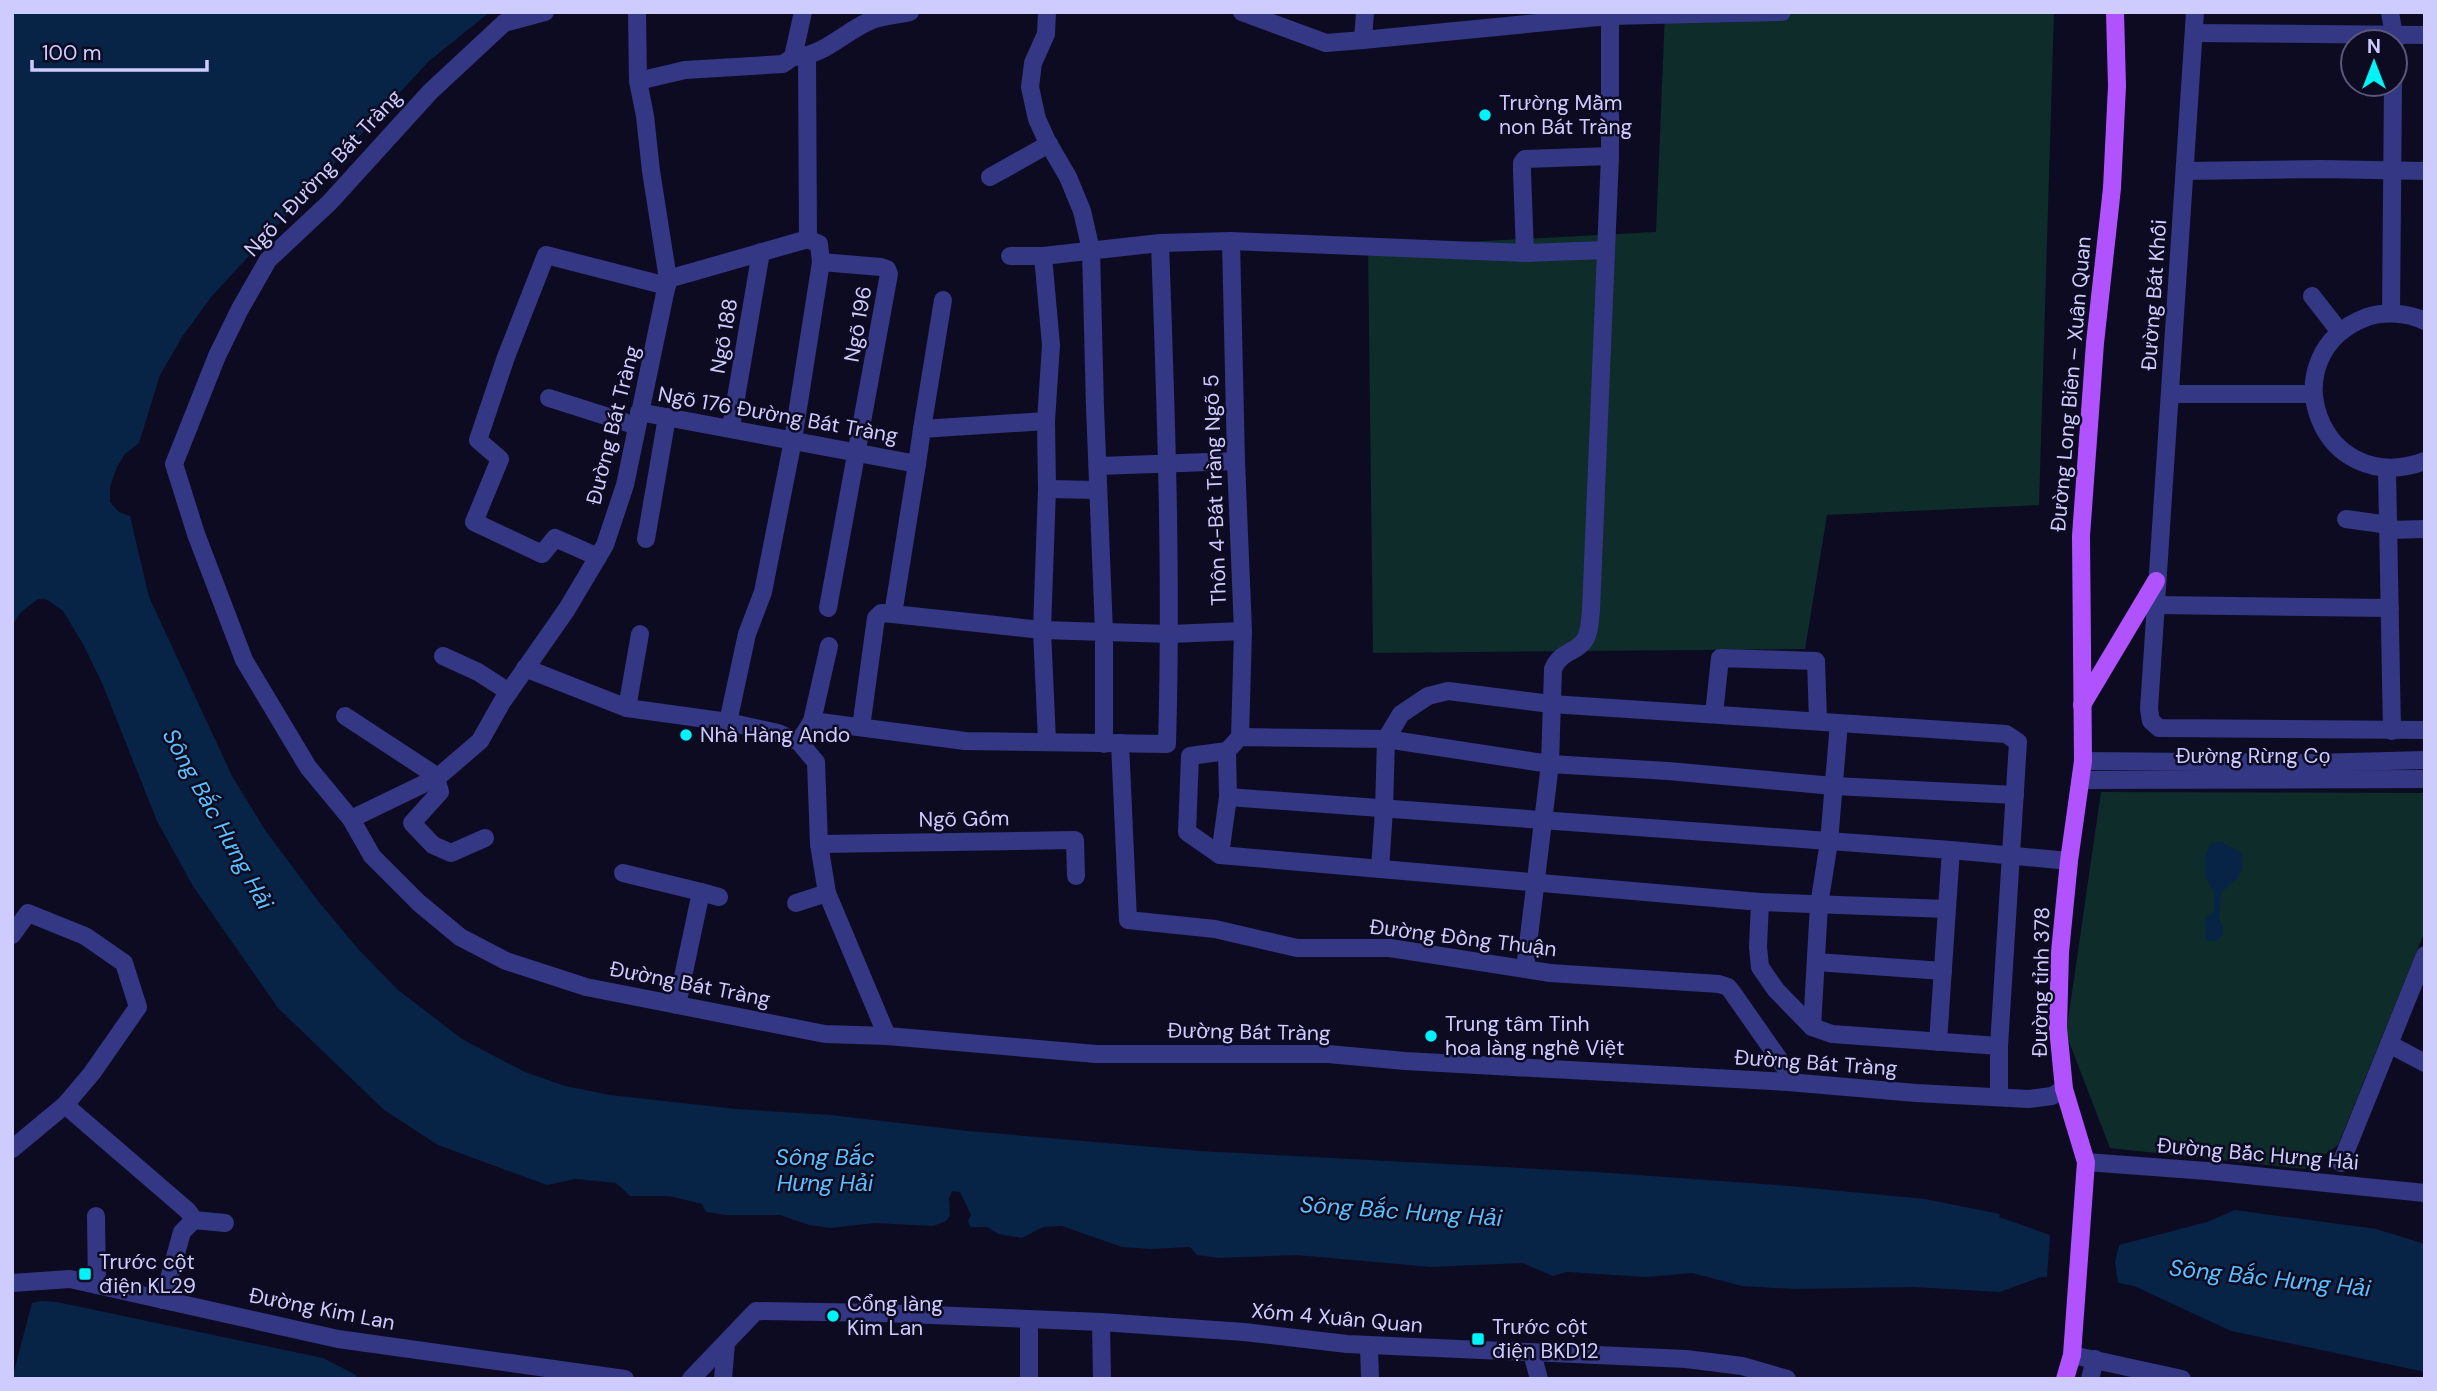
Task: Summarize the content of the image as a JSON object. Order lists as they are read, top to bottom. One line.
{"streets":{"main road":["Đường Long Biên – Xuân Quan","Đường tỉnh 378"],"street":["Ngõ 1 Đường Bát Tràng","Đường Bát Khối","Ngõ 196","Ngõ 188","Ngõ 176 Đường Bát Tràng","Đường Bát Tràng","Thôn 4-Bát Tràng Ngõ 5","Đường Rừng Cọ","Ngõ Gốm","Đường Đồng Thuận","Đường Bắc Hưng Hải","Đường Kim Lan","Xóm 4 Xuân Quan"]},"crossings":[["Ngõ 1 Đường Bát Tràng","Đường Bát Tràng"],["Ngõ 196","Ngõ 176 Đường Bát Tràng"],["Ngõ 188","Ngõ 176 Đường Bát Tràng"],["Đường Long Biên – Xuân Quan","Đường Rừng Cọ"],["Đường Long Biên – Xuân Quan","Đường tỉnh 378"],["Ngõ 176 Đường Bát Tràng","Đường Bát Tràng"],["Đường Bát Tràng","Đường Đồng Thuận"],["Đường Bát Tràng","Đường tỉnh 378"],["Đường Rừng Cọ","Đường tỉnh 378"],["Đường tỉnh 378","Đường Bắc Hưng Hải"]],"water":["Sông Bắc Hưng Hải"],"places":{"other":["Trường Mầm non Bát Tràng","Nhà Hàng Ando","Trung tâm Tinh hoa làng nghề Việt","Cổng làng Kim Lan"],"transit":["Trước cột điện KL29","Trước cột điện BKD12"]},"scale_bar":"100 m","north":"top"}
